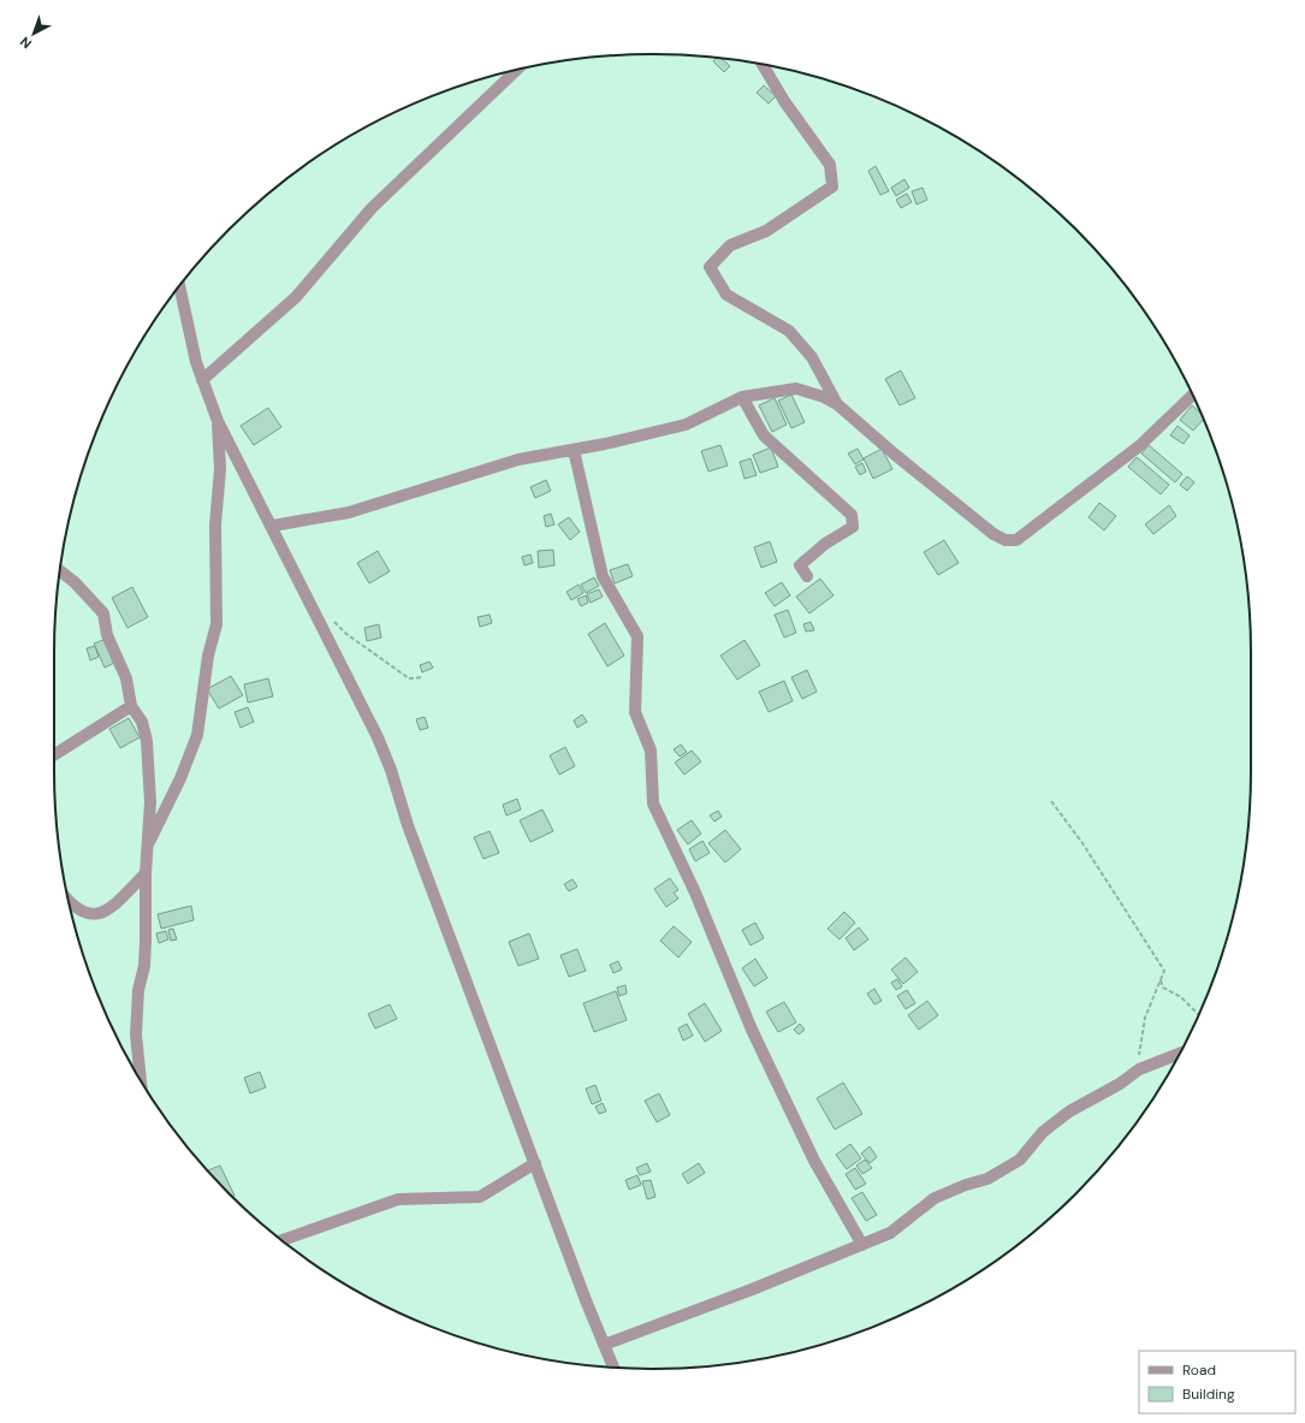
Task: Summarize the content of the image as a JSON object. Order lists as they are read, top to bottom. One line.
{"legend":["Road","Building"],"north":"bottom left"}
